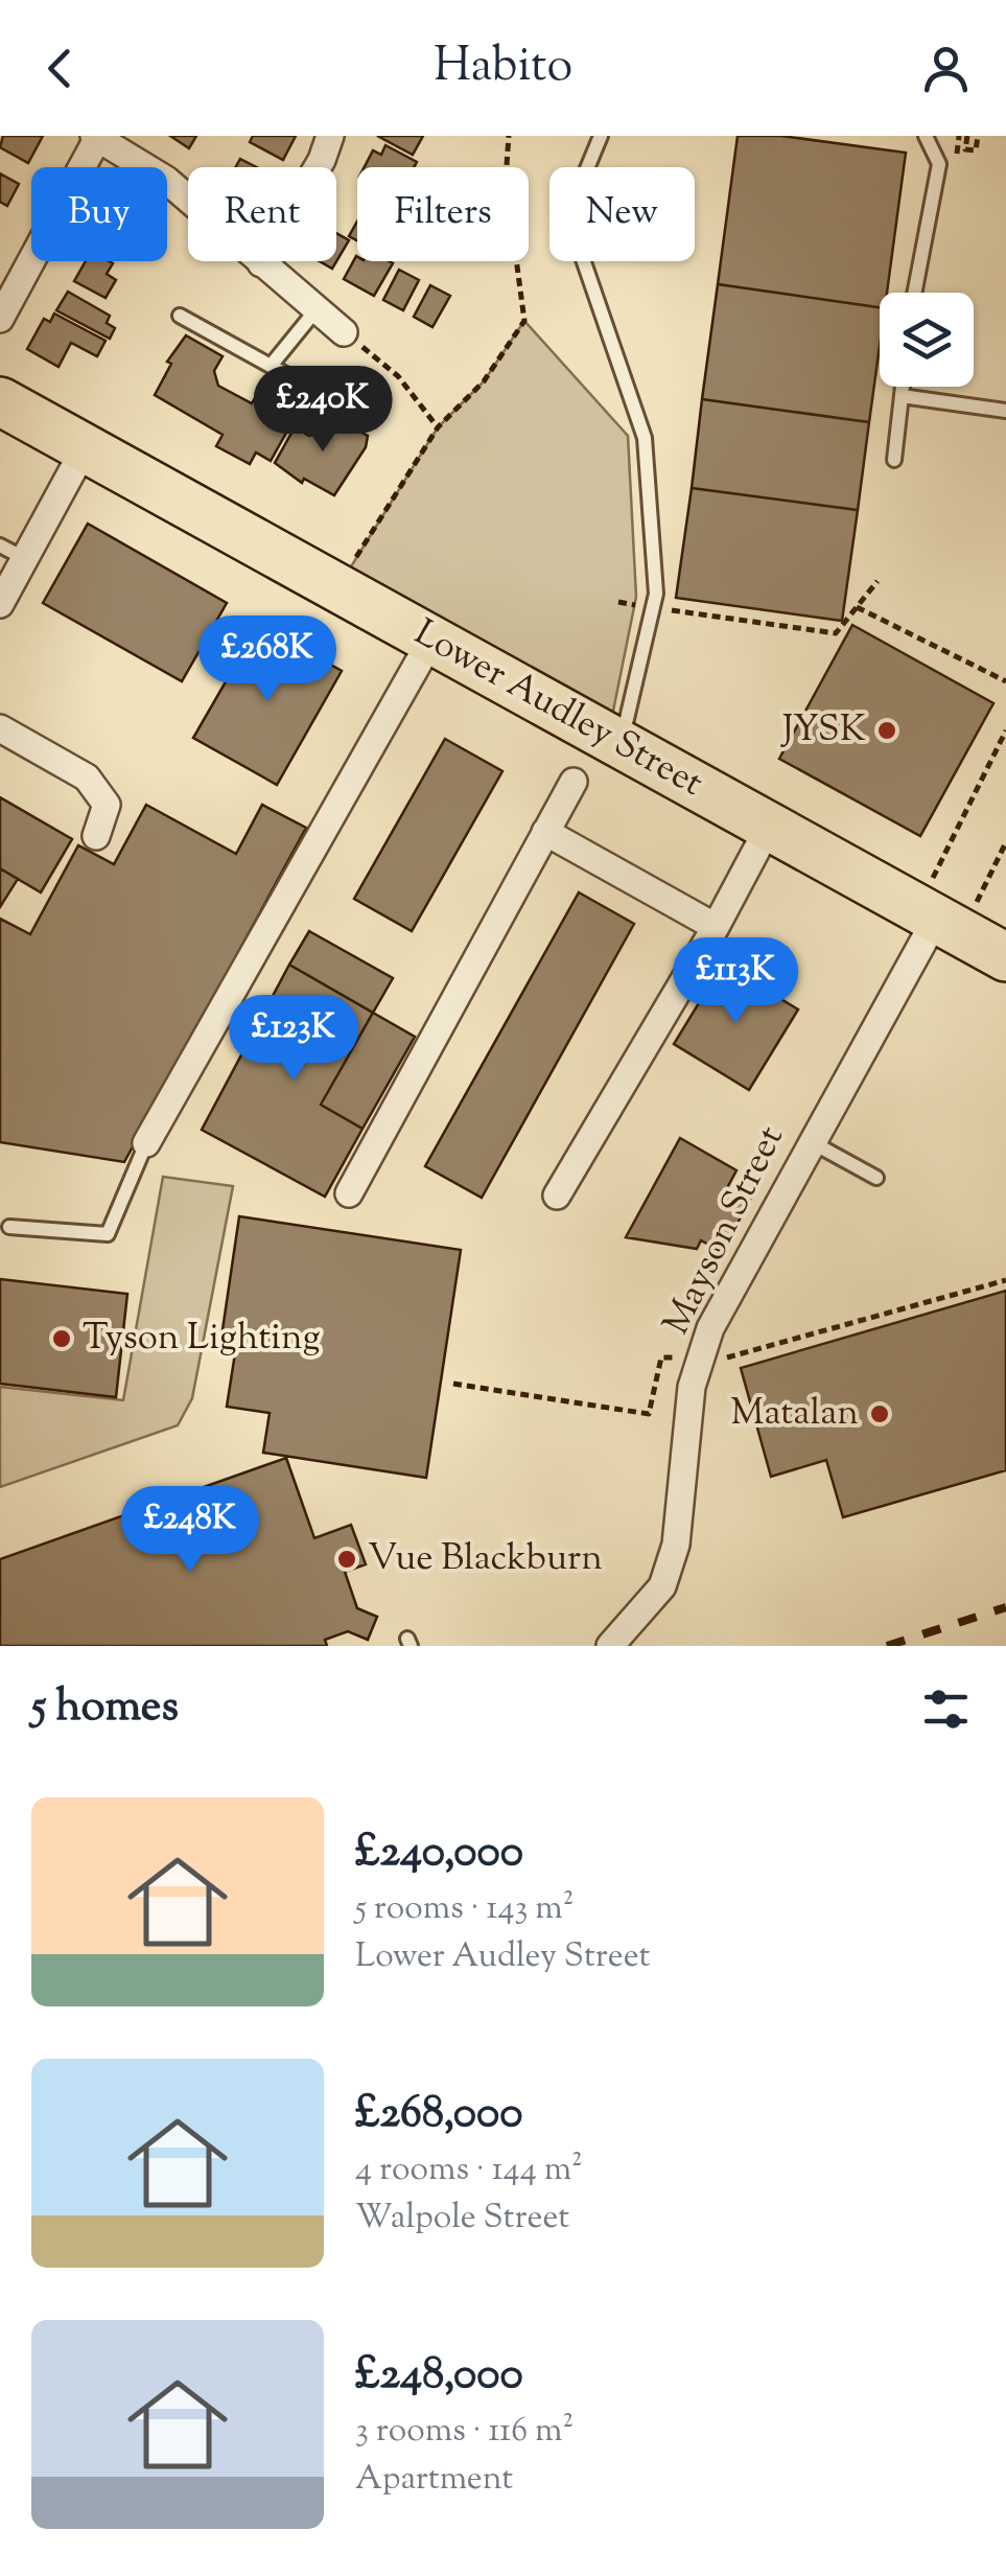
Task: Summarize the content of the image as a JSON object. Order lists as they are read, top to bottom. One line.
{"streets":{"highway":["Lower Audley Street"],"street":["Mayson Street"]},"crossings":[["Lower Audley Street","Mayson Street"]],"places":["JYSK","Tyson Lighting","Matalan","Vue Blackburn"],"page":{"header":"Habito","chip":["Buy","Rent","Filters","New"],"price":["£240K","£268K","£113K","£123K","£248K"],"heading":"5 homes","list":[{"name":"£240,000","note":"5 rooms · 143 m² · Lower Audley Street"},{"name":"£268,000","note":"4 rooms · 144 m² · Walpole Street"},{"name":"£248,000","note":"3 rooms · 116 m² · Apartment"}]}}
